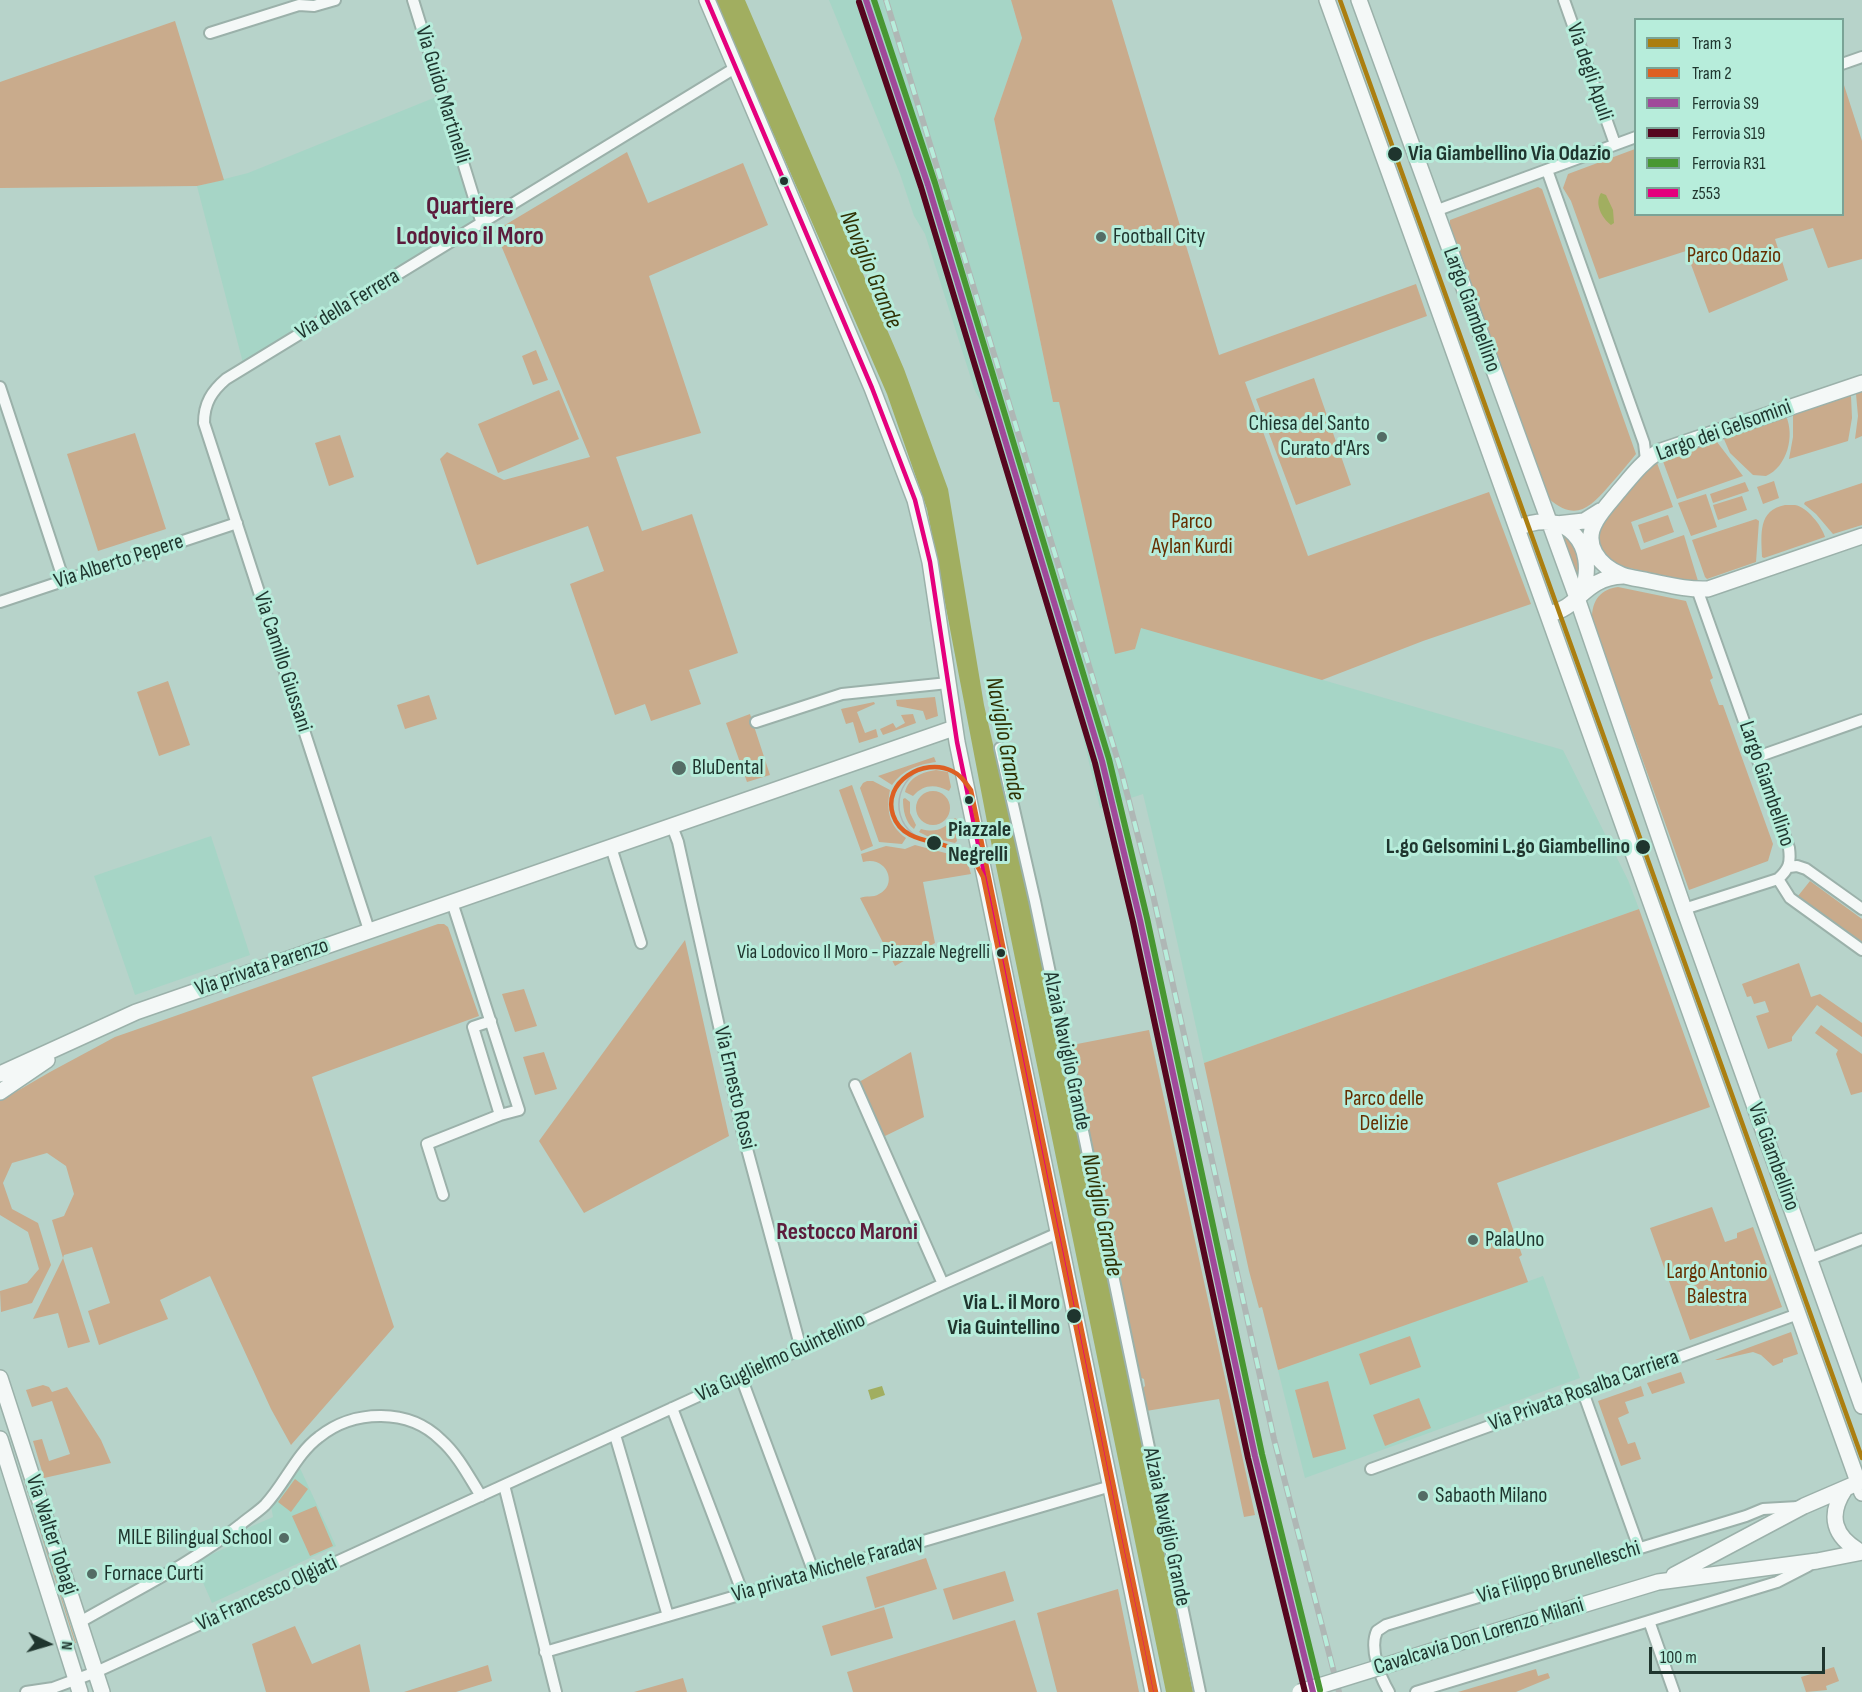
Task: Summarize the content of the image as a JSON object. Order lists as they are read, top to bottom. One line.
{"streets":{"street":["Via degli Apuli","Via Guido Martinelli","Via della Ferrera","Largo Giambellino","Largo dei Gelsomini","Via Alberto Pepere","Via Camillo Giussani","Via privata Parenzo","Alzaia Naviglio Grande","Via Ernesto Rossi","Via Giambellino","Via Guglielmo Guintellino","Via Privata Rosalba Carriera","Via Walter Tobagi","Via privata Michele Faraday","Via Filippo Brunelleschi","Via Francesco Olgiati","Cavalcavia Don Lorenzo Milani"]},"crossings":[["Via Guido Martinelli","Via della Ferrera"],["Via della Ferrera","Via Camillo Giussani"],["Largo Giambellino","Largo dei Gelsomini"],["Largo Giambellino","Via Giambellino"],["Via Alberto Pepere","Via Camillo Giussani"],["Via Camillo Giussani","Via privata Parenzo"],["Via privata Parenzo","Via Ernesto Rossi"],["Via Ernesto Rossi","Via Guglielmo Guintellino"],["Via Giambellino","Via Privata Rosalba Carriera"],["Via Giambellino","Cavalcavia Don Lorenzo Milani"],["Via Guglielmo Guintellino","Via Francesco Olgiati"],["Via Walter Tobagi","Via Francesco Olgiati"],["Via Filippo Brunelleschi","Cavalcavia Don Lorenzo Milani"]],"districts":["Quartiere Lodovico il Moro","Restocco Maroni"],"water":["Naviglio Grande"],"parks":["Parco Odazio","Parco Aylan Kurdi","Parco delle Delizie","Largo Antonio Balestra"],"places":["Via Giambellino Via Odazio","Football City","Chiesa del Santo Curato d'Ars","BluDental","Piazzale Negrelli","L.go Gelsomini L.go Giambellino","Via Lodovico Il Moro - Piazzale Negrelli","PalaUno","Via L. il Moro Via Guintellino","Sabaoth Milano","MILE Bilingual School","Fornace Curti"],"lines":["tram line 3","rail line S9","rail line R31","transit line z553","rail line S19","tram line 2"],"legend":["Tram 3","Tram 2","Ferrovia S9","Ferrovia S19","Ferrovia R31","z553"],"scale_bar":"100 m","north":"right"}
